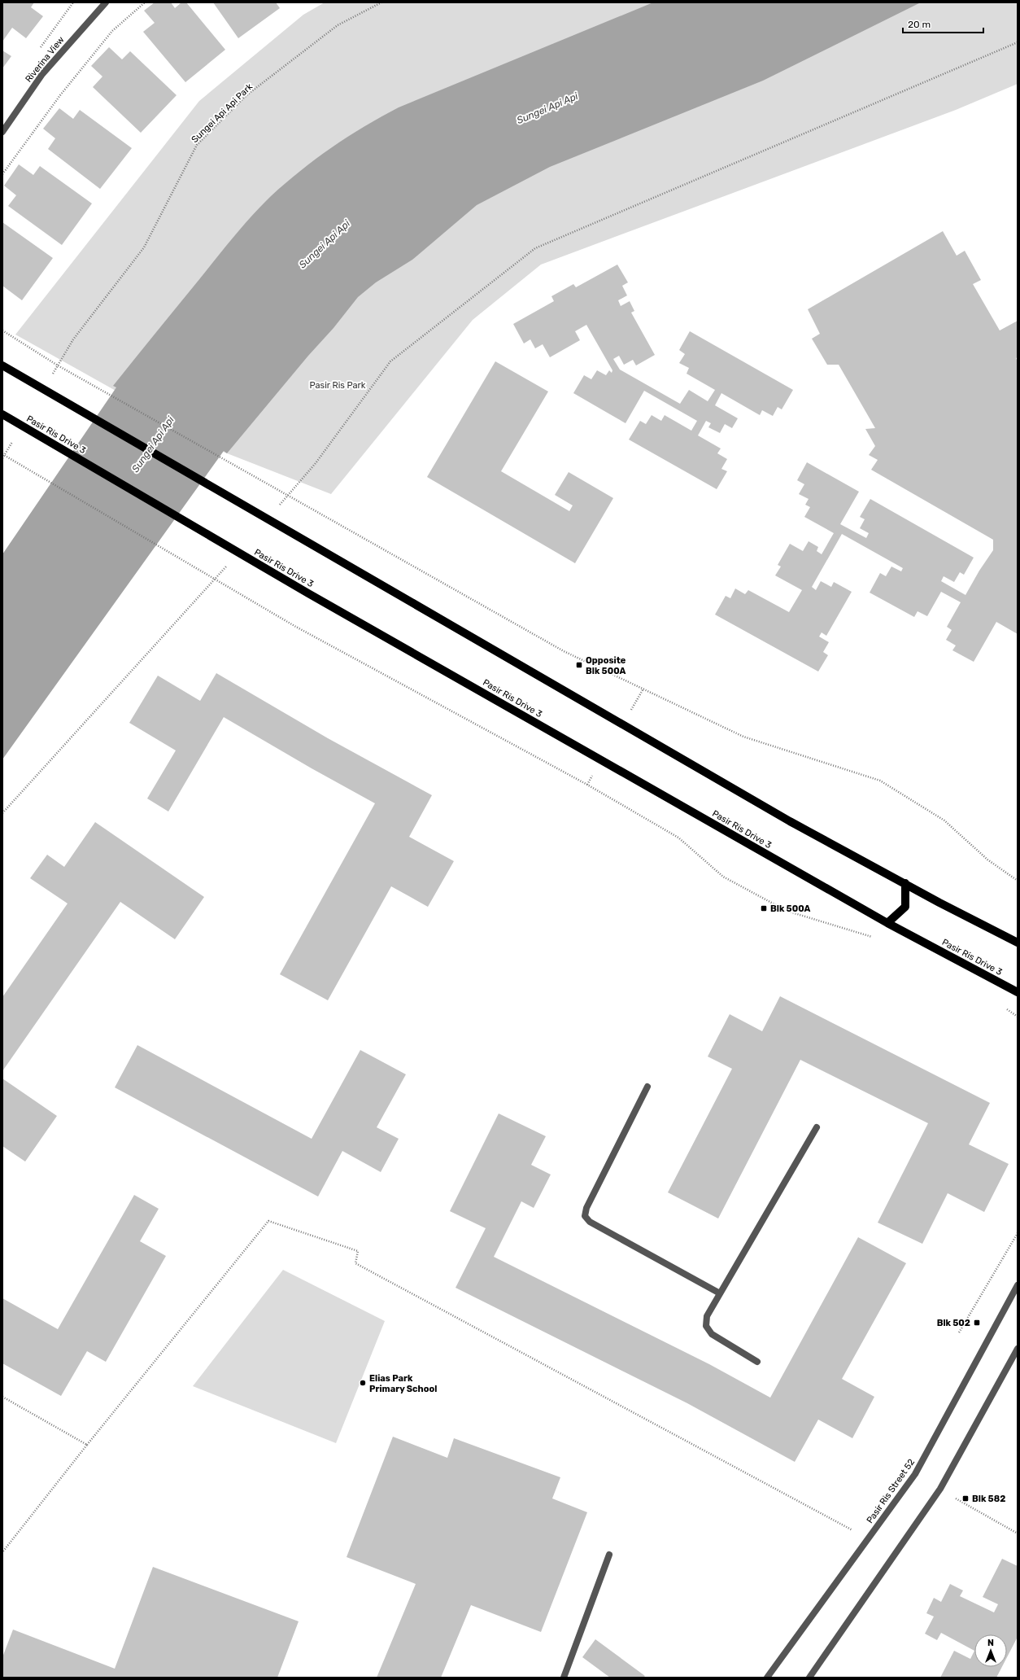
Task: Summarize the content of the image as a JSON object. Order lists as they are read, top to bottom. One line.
{"streets":{"main road":["Pasir Ris Drive 3"],"street":["Riverina View","Pasir Ris Street 52"],"path":["Sungei Api Api Park"]},"water":["Sungei Api Api"],"parks":["Pasir Ris Park"],"places":{"transit":["Opposite Blk 500A","Blk 500A","Blk 502","Blk 582"],"other":["Elias Park Primary School"]},"scale_bar":"20 m","north":"top"}
